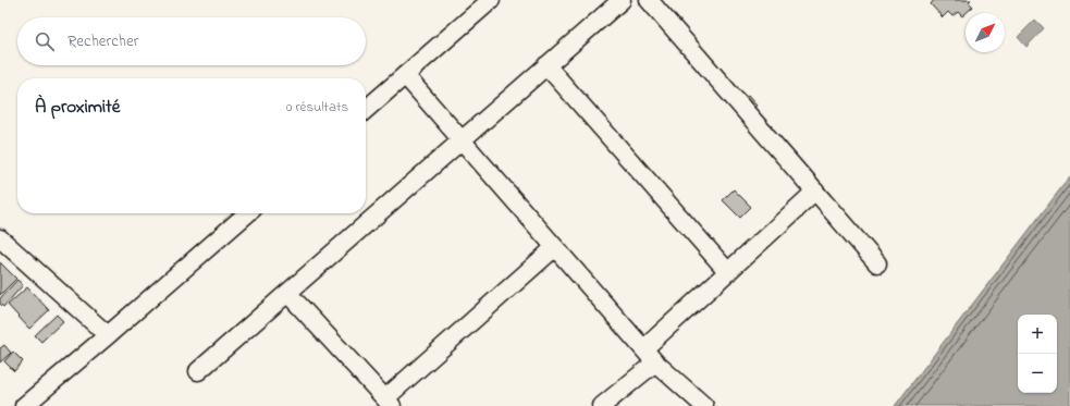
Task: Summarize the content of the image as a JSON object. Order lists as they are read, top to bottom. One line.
{"north":"top right","page":{"search":"Rechercher","heading":["À proximité","0 résultats"],"map_buttons":["+","−"]}}
